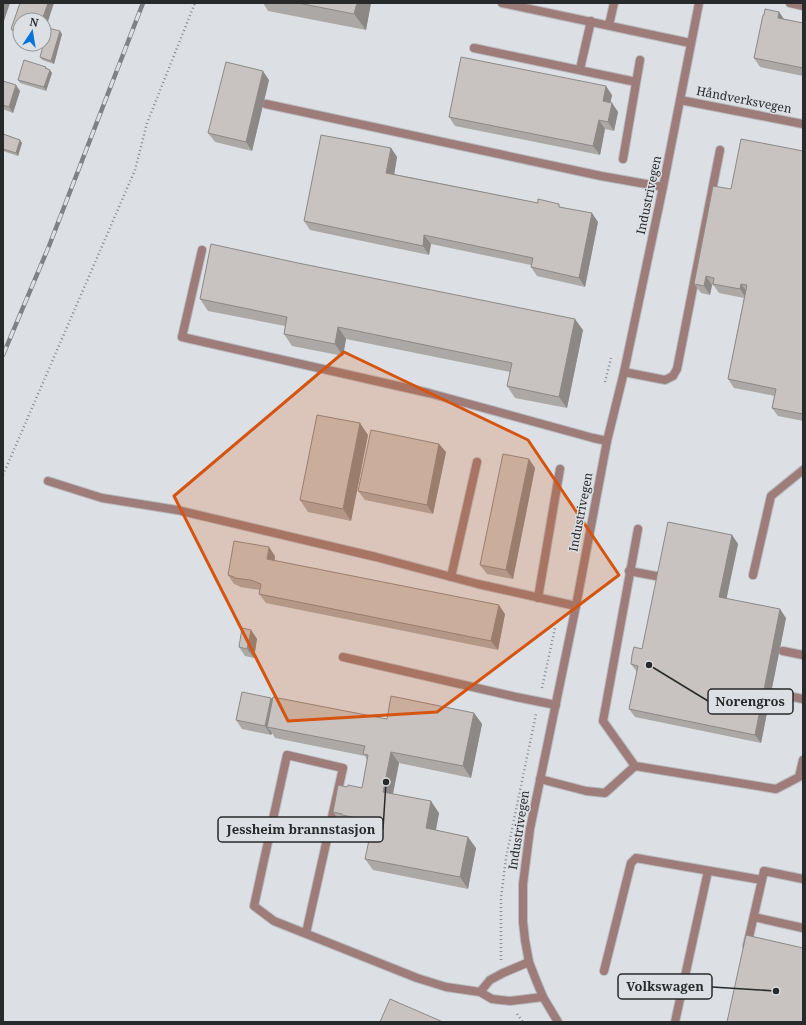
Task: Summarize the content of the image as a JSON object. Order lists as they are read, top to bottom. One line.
{"streets":{"street":["Håndverksvegen","Industrivegen"]},"crossings":[["Håndverksvegen","Industrivegen"]],"places":["Norengros","Jessheim brannstasjon","Volkswagen"],"north":"top"}
